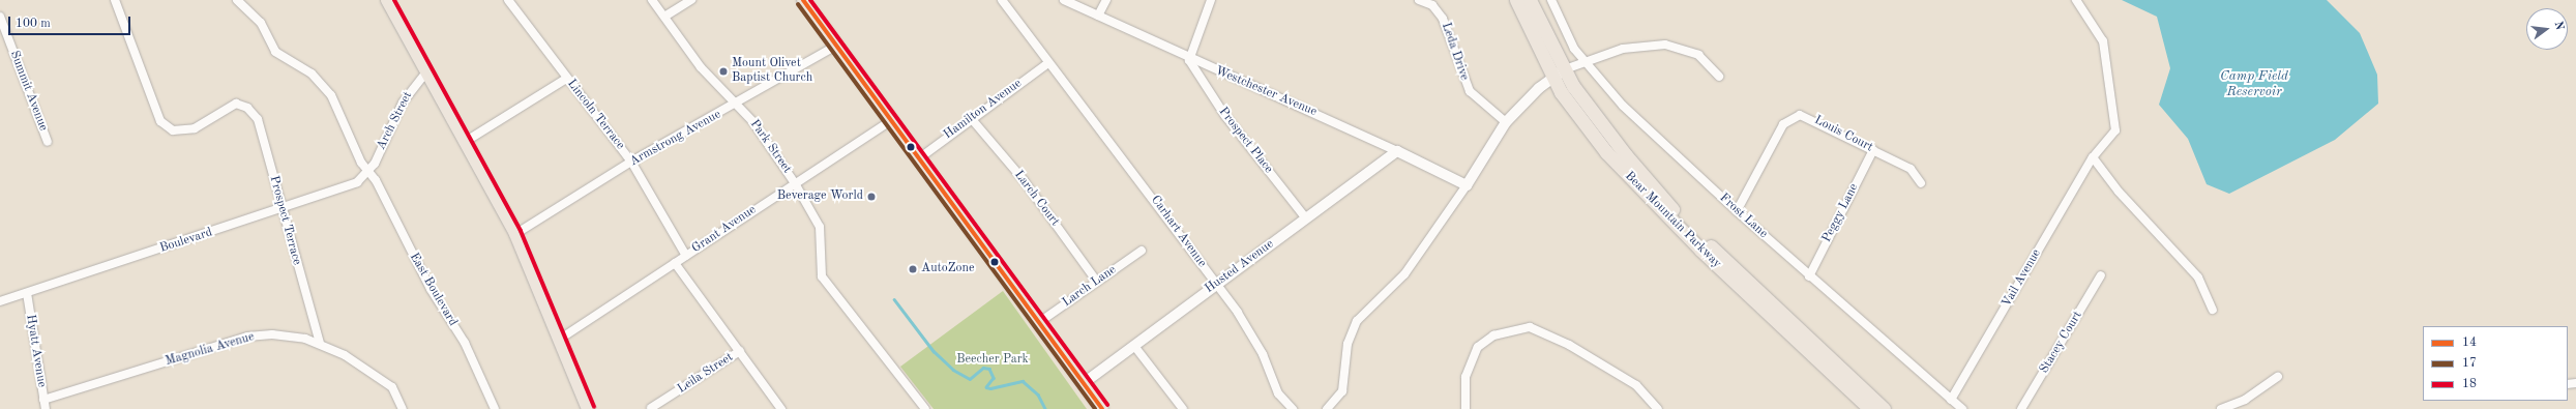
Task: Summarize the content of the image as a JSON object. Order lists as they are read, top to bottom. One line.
{"streets":{"highway":["Bear Mountain Parkway"],"street":["Leda Drive","Summit Avenue","Westchester Avenue","Hamilton Avenue","Lincoln Terrace","Arch Street","Louis Court","Armstrong Avenue","Prospect Place","Park Street","Larch Court","Peggy Lane","Frost Lane","Prospect Terrace","Grant Avenue","Carhart Avenue","Boulevard","Husted Avenue","Vail Avenue","Larch Lane","East Boulevard","Stacey Court","Magnolia Avenue","Hyatt Avenue","Leila Street"]},"crossings":[["Westchester Avenue","Prospect Place"],["Westchester Avenue","Husted Avenue"],["Hamilton Avenue","Larch Court"],["Hamilton Avenue","Carhart Avenue"],["Lincoln Terrace","Armstrong Avenue"],["Lincoln Terrace","Grant Avenue"],["Arch Street","Boulevard"],["Arch Street","East Boulevard"],["Louis Court","Peggy Lane"],["Louis Court","Frost Lane"],["Armstrong Avenue","Park Street"],["Prospect Place","Husted Avenue"],["Park Street","Grant Avenue"],["Larch Court","Larch Lane"],["Peggy Lane","Frost Lane"],["Frost Lane","Vail Avenue"],["Prospect Terrace","Boulevard"],["Prospect Terrace","Magnolia Avenue"],["Carhart Avenue","Husted Avenue"],["Boulevard","East Boulevard"],["Boulevard","Hyatt Avenue"],["Magnolia Avenue","Hyatt Avenue"]],"water":["Camp Field Reservoir"],"parks":["Beecher Park"],"places":["Mount Olivet Baptist Church","Beverage World","AutoZone"],"lines":["transit line 14","transit line 18","transit line 17"],"legend":["14","17","18"],"scale_bar":"100 m","north":"right"}
